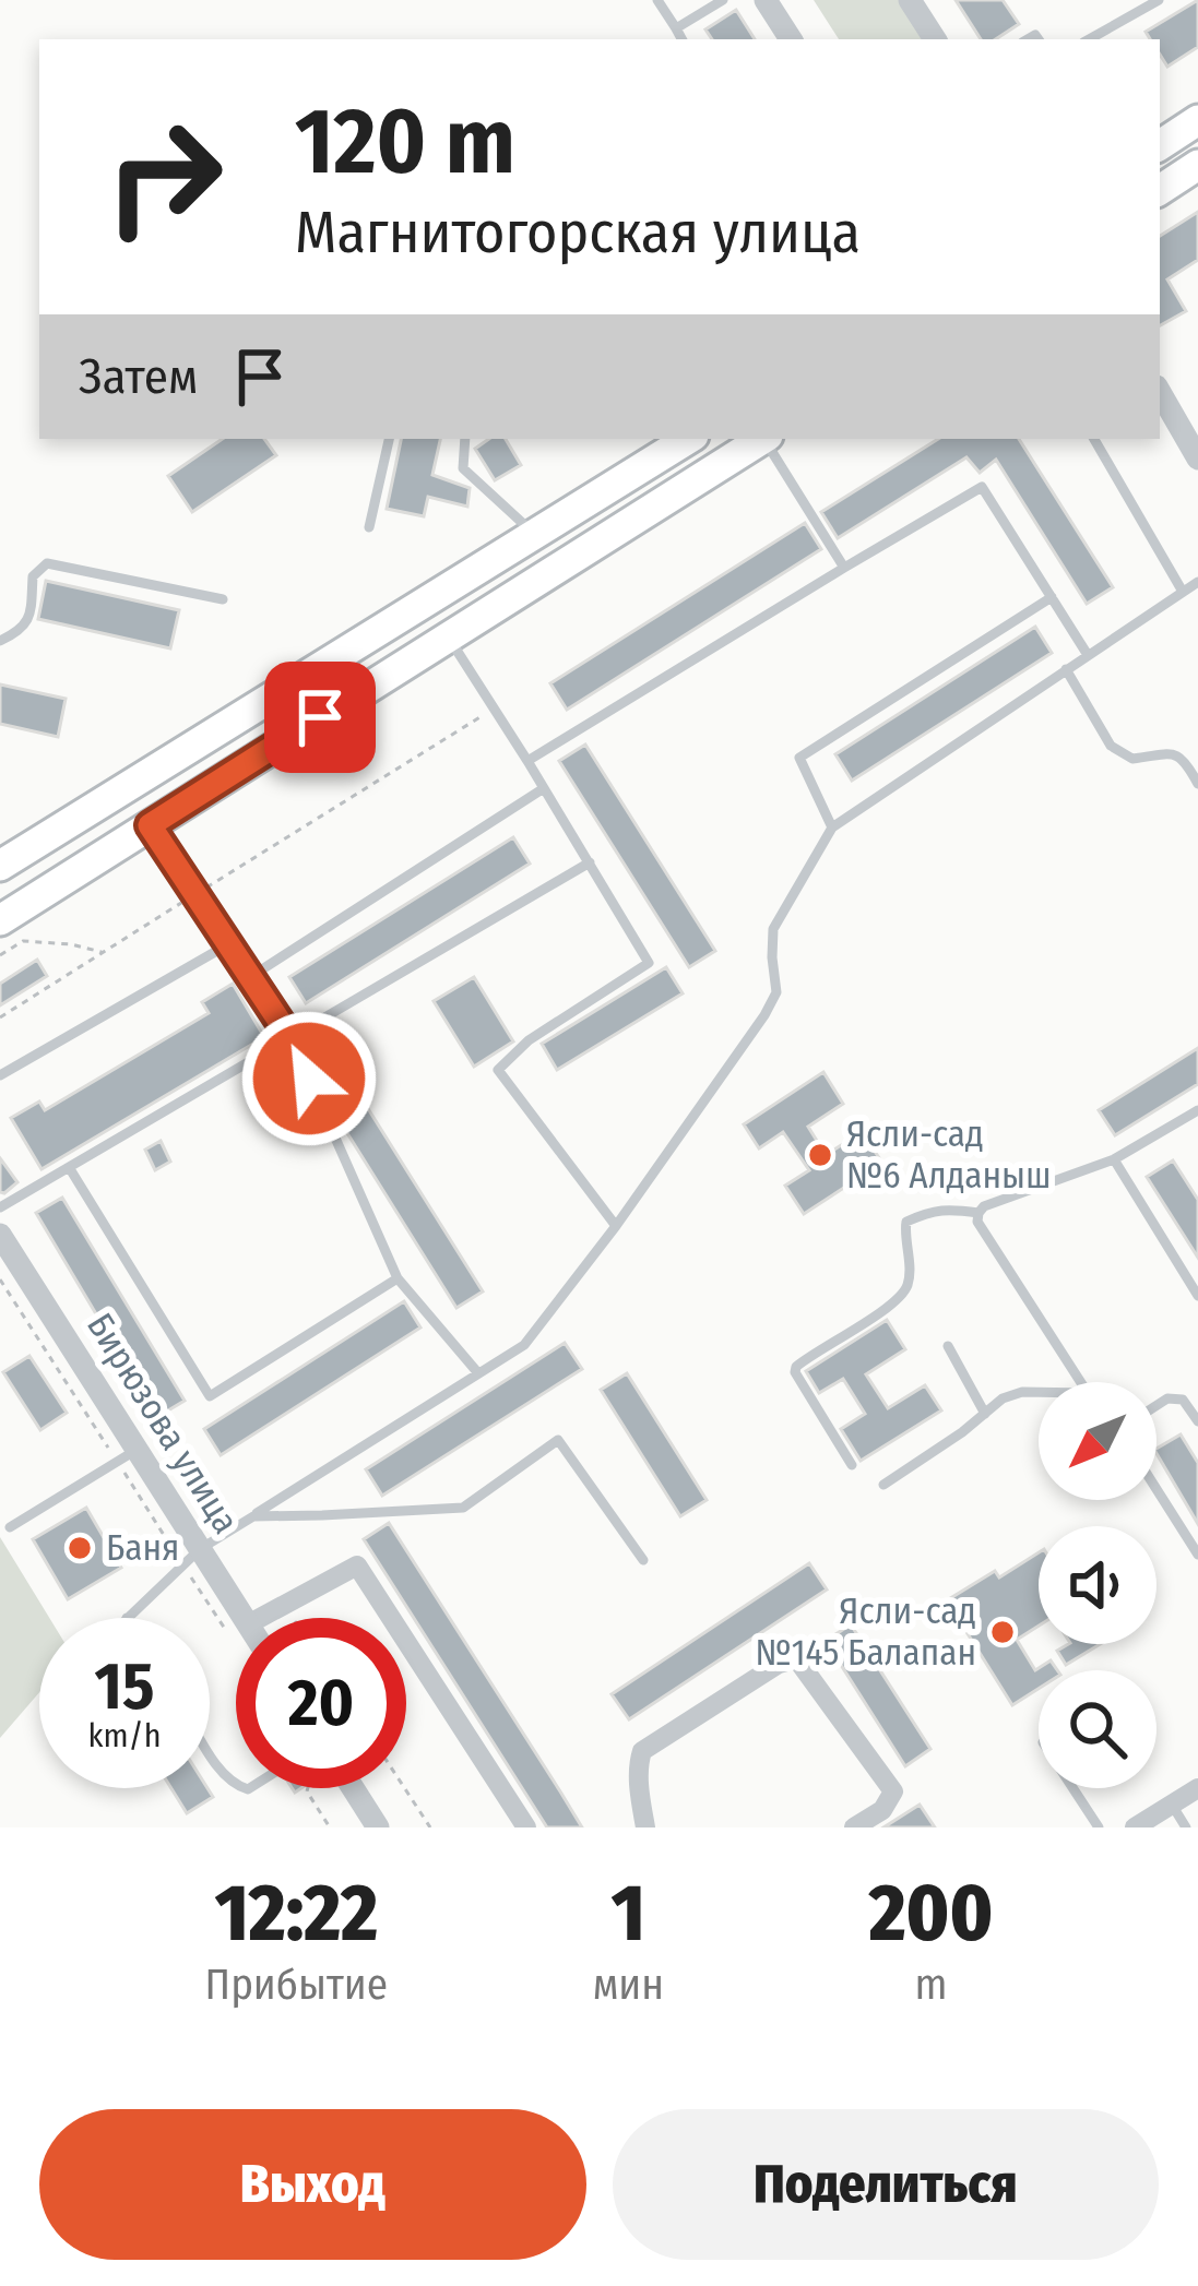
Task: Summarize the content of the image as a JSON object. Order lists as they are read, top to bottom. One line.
{"streets":{"street":["Бирюзова улица"]},"places":["Ясли-сад №6 Алданыш","Баня","Ясли-сад №145 Балапан"],"north":"bottom left","page":{"turn":["120 m","Магнитогорская улица"],"then":"Затем","speed":"15 km/h","limit":"20","eta":["12:22","Прибытие","1","мин","200","m"],"buttons":["Выход","Поделиться"]}}
